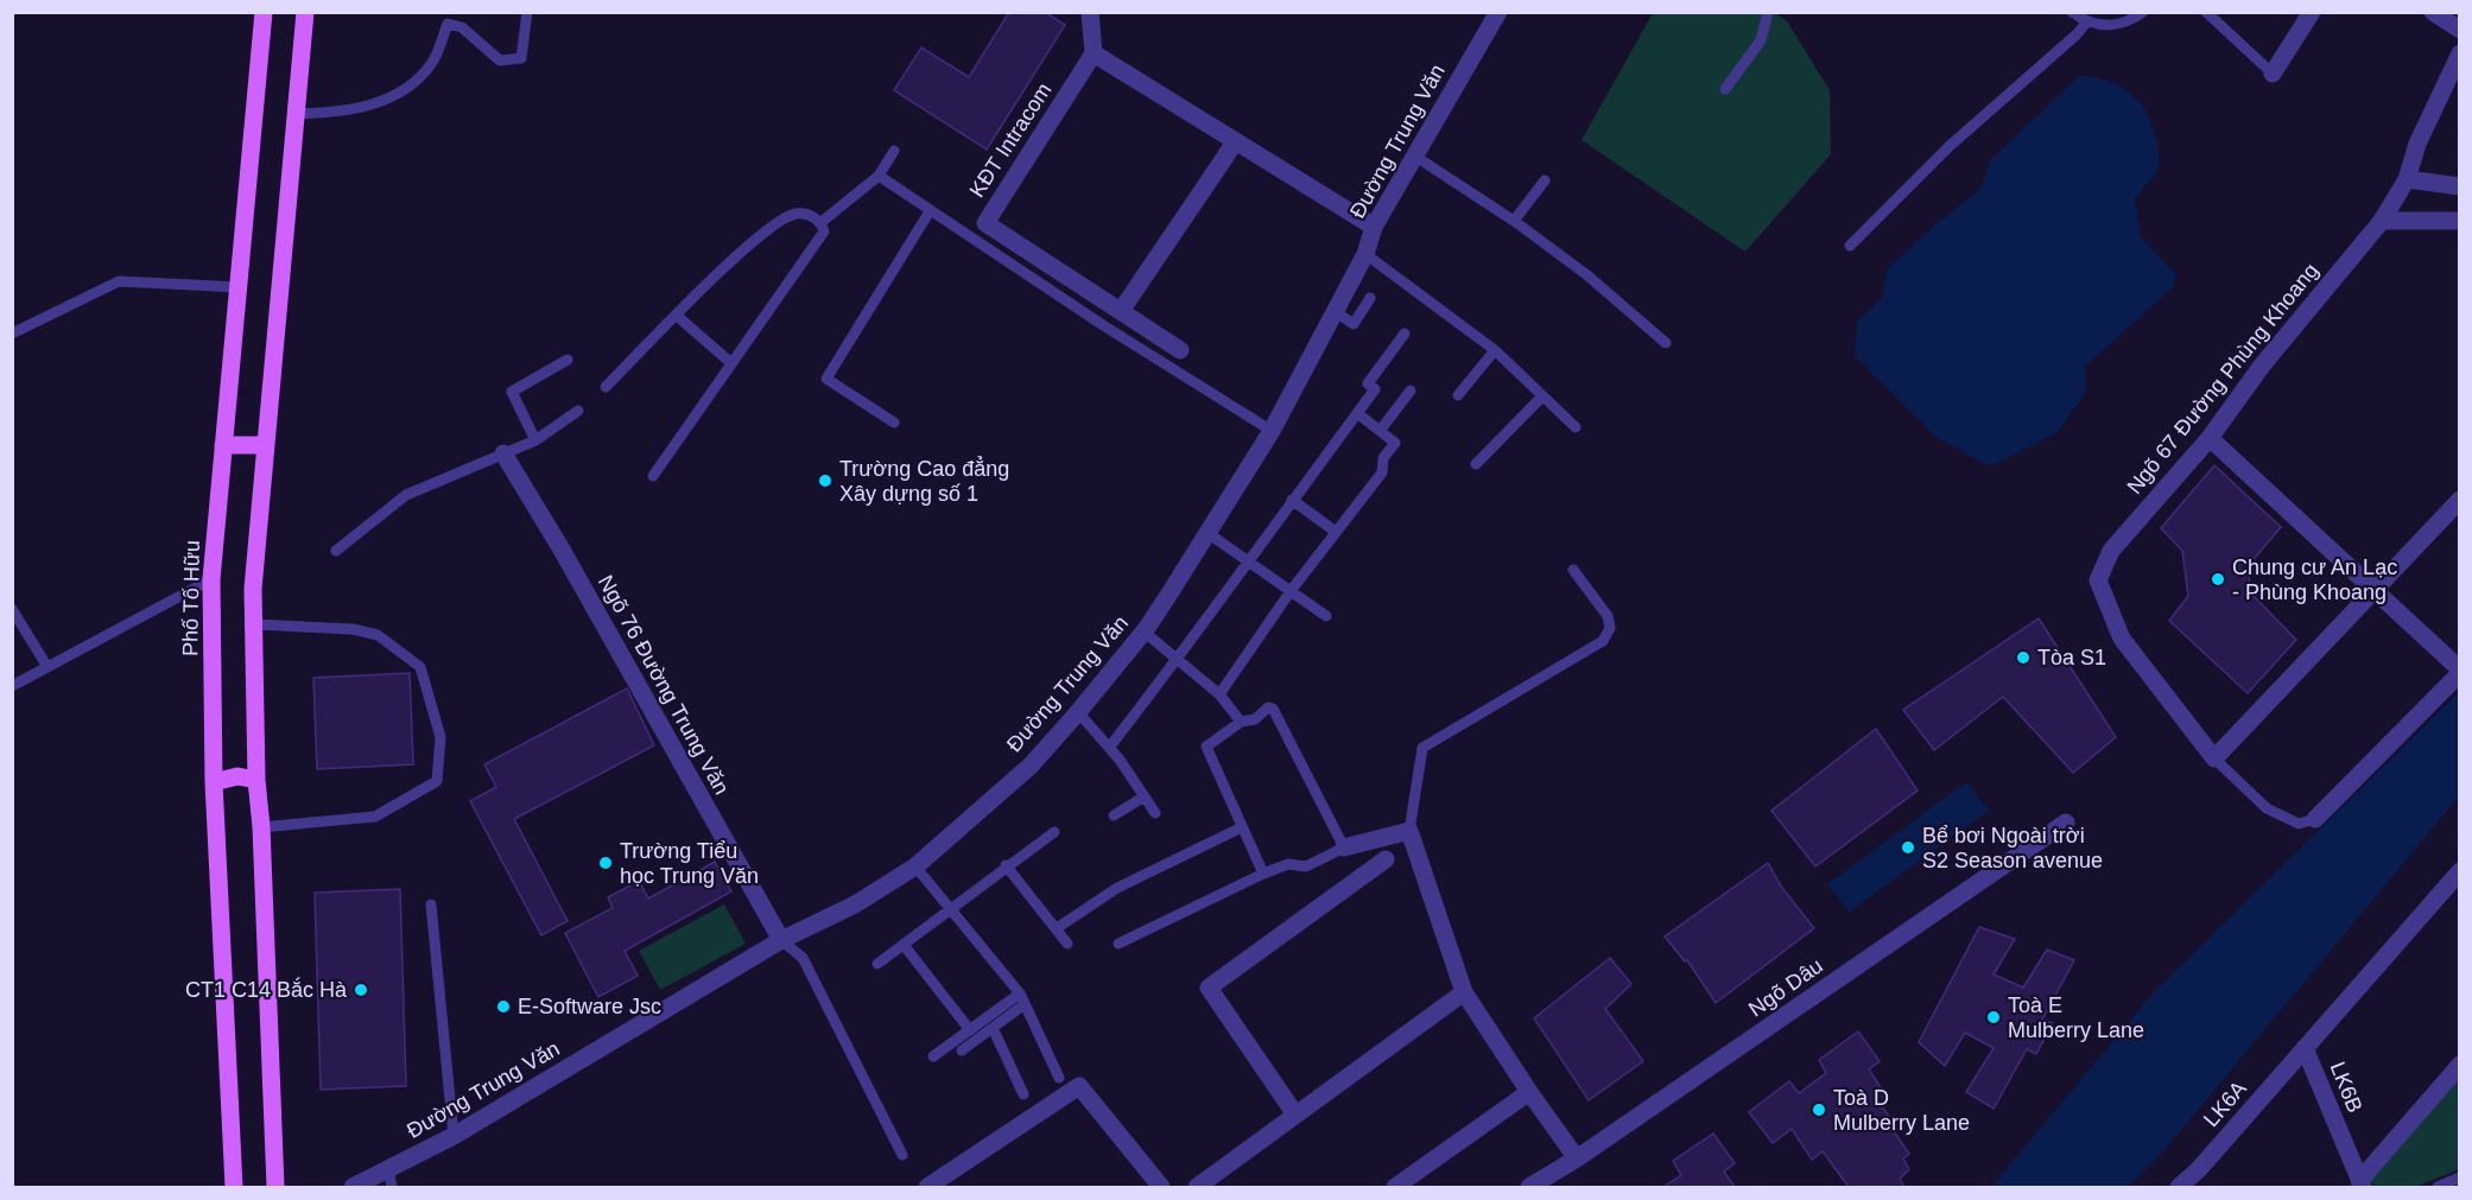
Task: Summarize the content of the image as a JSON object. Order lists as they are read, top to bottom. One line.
{"streets":{"main road":["Phố Tố Hữu"],"street":["KĐT Intracom","Đường Trung Văn","Ngõ 67 Đường Phùng Khoang","Ngõ 76 Đường Trung Văn","Ngõ Dâu","LK6B","LK6A"]},"crossings":[["Đường Trung Văn","Ngõ 76 Đường Trung Văn"],["LK6B","LK6A"]],"places":["Trường Cao đẳng Xây dựng số 1","Chung cư An Lạc - Phùng Khoang","Tòa S1","Bể bơi Ngoài trời S2 Season avenue","Trường Tiểu học Trung Văn","CT1 C14 Bắc Hà","E-Software Jsc","Toà E Mulberry Lane","Toà D Mulberry Lane"]}
